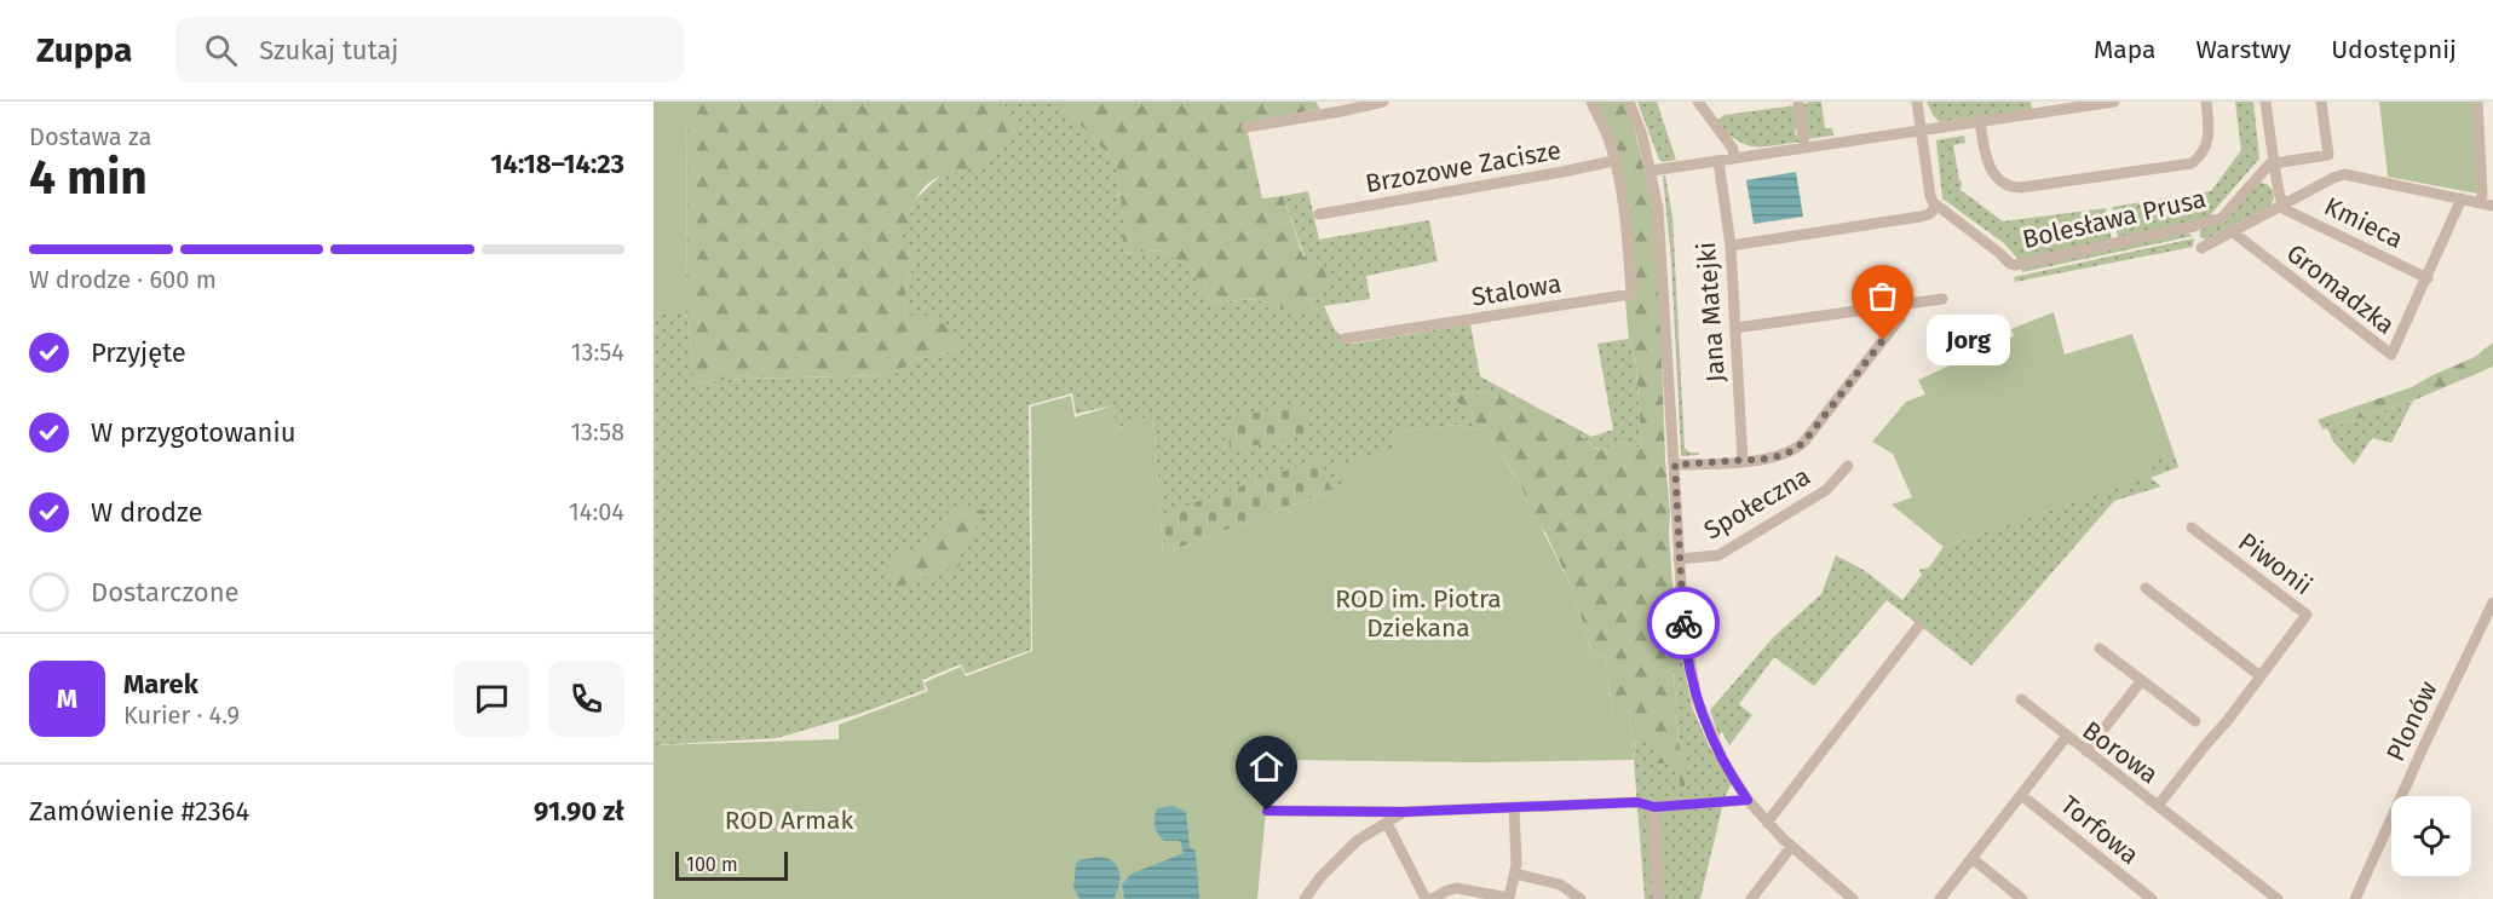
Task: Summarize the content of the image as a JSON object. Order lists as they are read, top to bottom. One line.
{"streets":{"street":["Brzozowe Zacisze","Bolesława Prusa","Kmieca","Gromadzka","Stalowa","Jana Matejki","Społeczna","Piwonii","Plonów","Borowa","Torfowa"]},"crossings":[["Brzozowe Zacisze","Stalowa"],["Kmieca","Gromadzka"],["Piwonii","Borowa"],["Borowa","Torfowa"]],"parks":["ROD im. Piotra Dziekana","ROD Armak"],"places":["Jorg"],"scale_bar":"100 m","page":{"header":"Zuppa","search":"Szukaj tutaj","nav":["Mapa","Warstwy","Udostępnij"],"heading":["4 min","Dostawa za","14:18–14:23"],"panel":["Marek","Kurier · 4.9","Zamówienie #2364","91.90 zł"],"bar":"W drodze · 600 m","list":[["Przyjęte","13:54"],["W przygotowaniu","13:58"],["W drodze","14:04"],"Dostarczone"],"bubble":"Jorg","round":"M","scale":"100 m"}}
